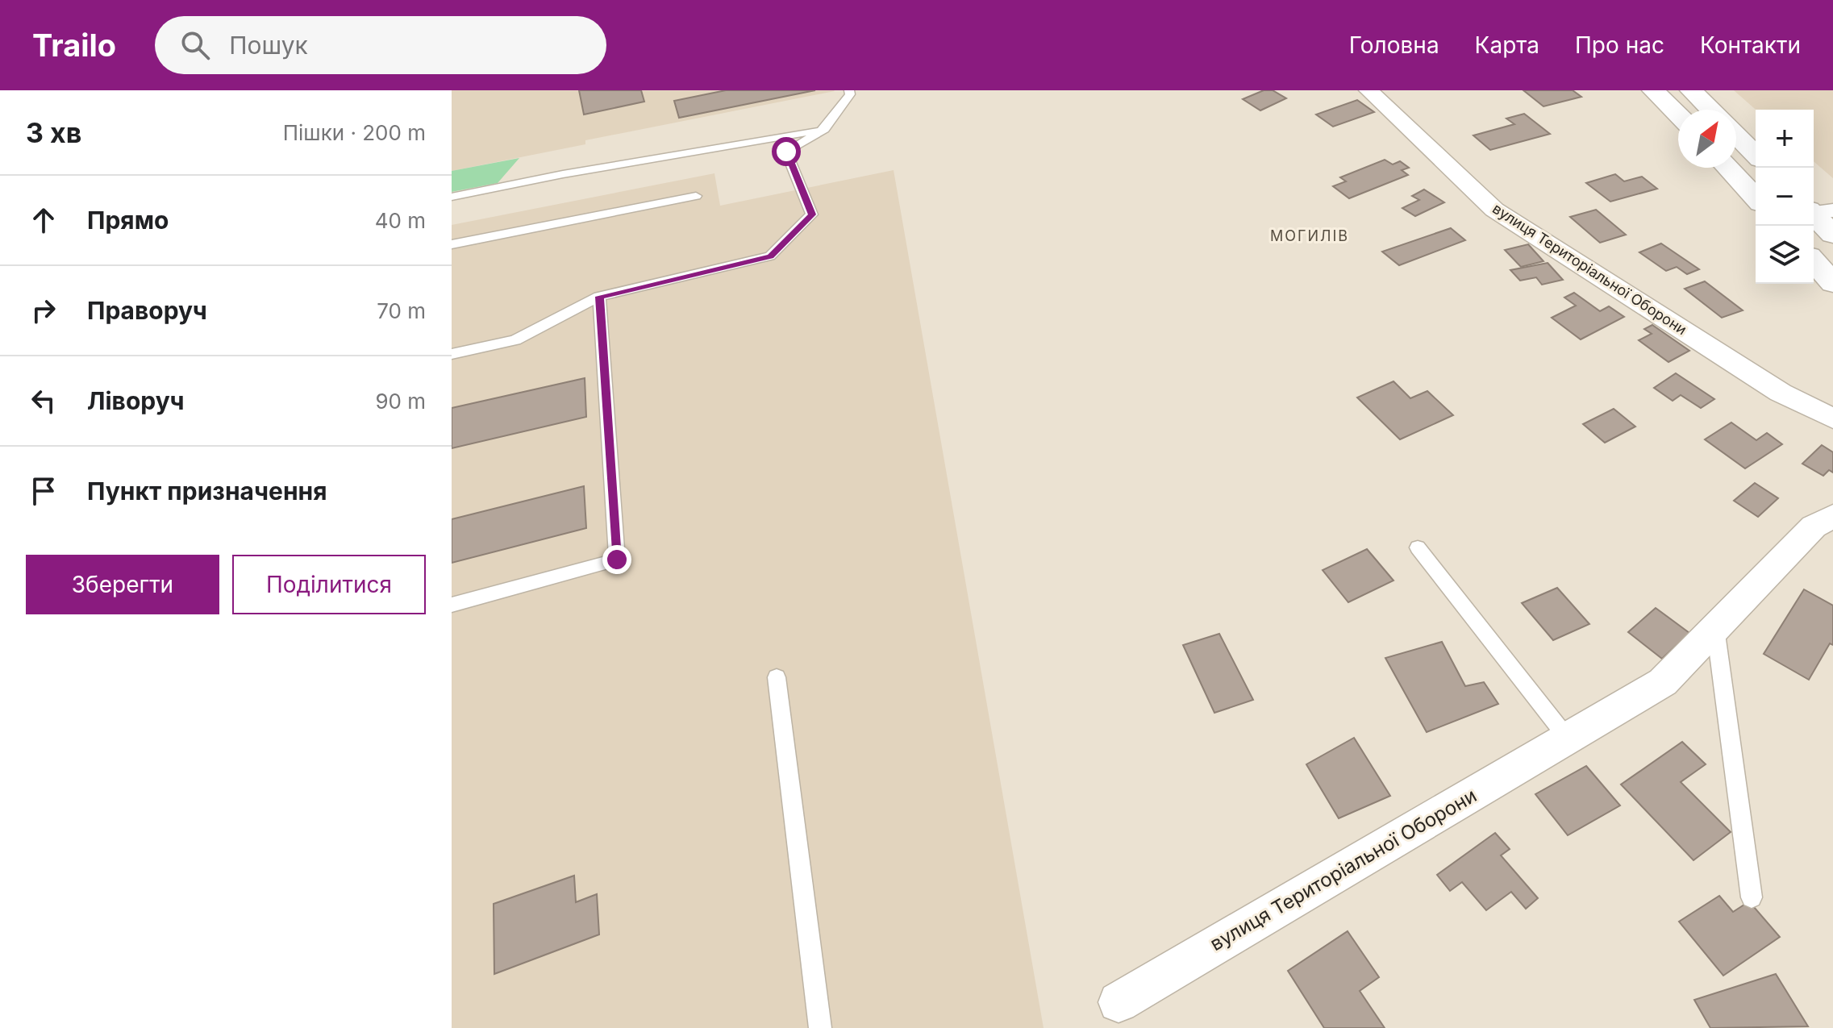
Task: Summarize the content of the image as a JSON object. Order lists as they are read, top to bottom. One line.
{"streets":{"street":["вулиця Територіальної Оборони"]},"districts":["МОГИЛІВ"],"north":"top right","page":{"header":"Trailo","search":"Пошук","nav":["Головна","Карта","Про нас","Контакти"],"heading":["3 хв","Пішки · 200 m"],"map_buttons":["+","−"],"list":[["Прямо","40 m"],["Праворуч","70 m"],["Ліворуч","90 m"],"Пункт призначення"],"buttons":["Зберегти","Поділитися"]}}
